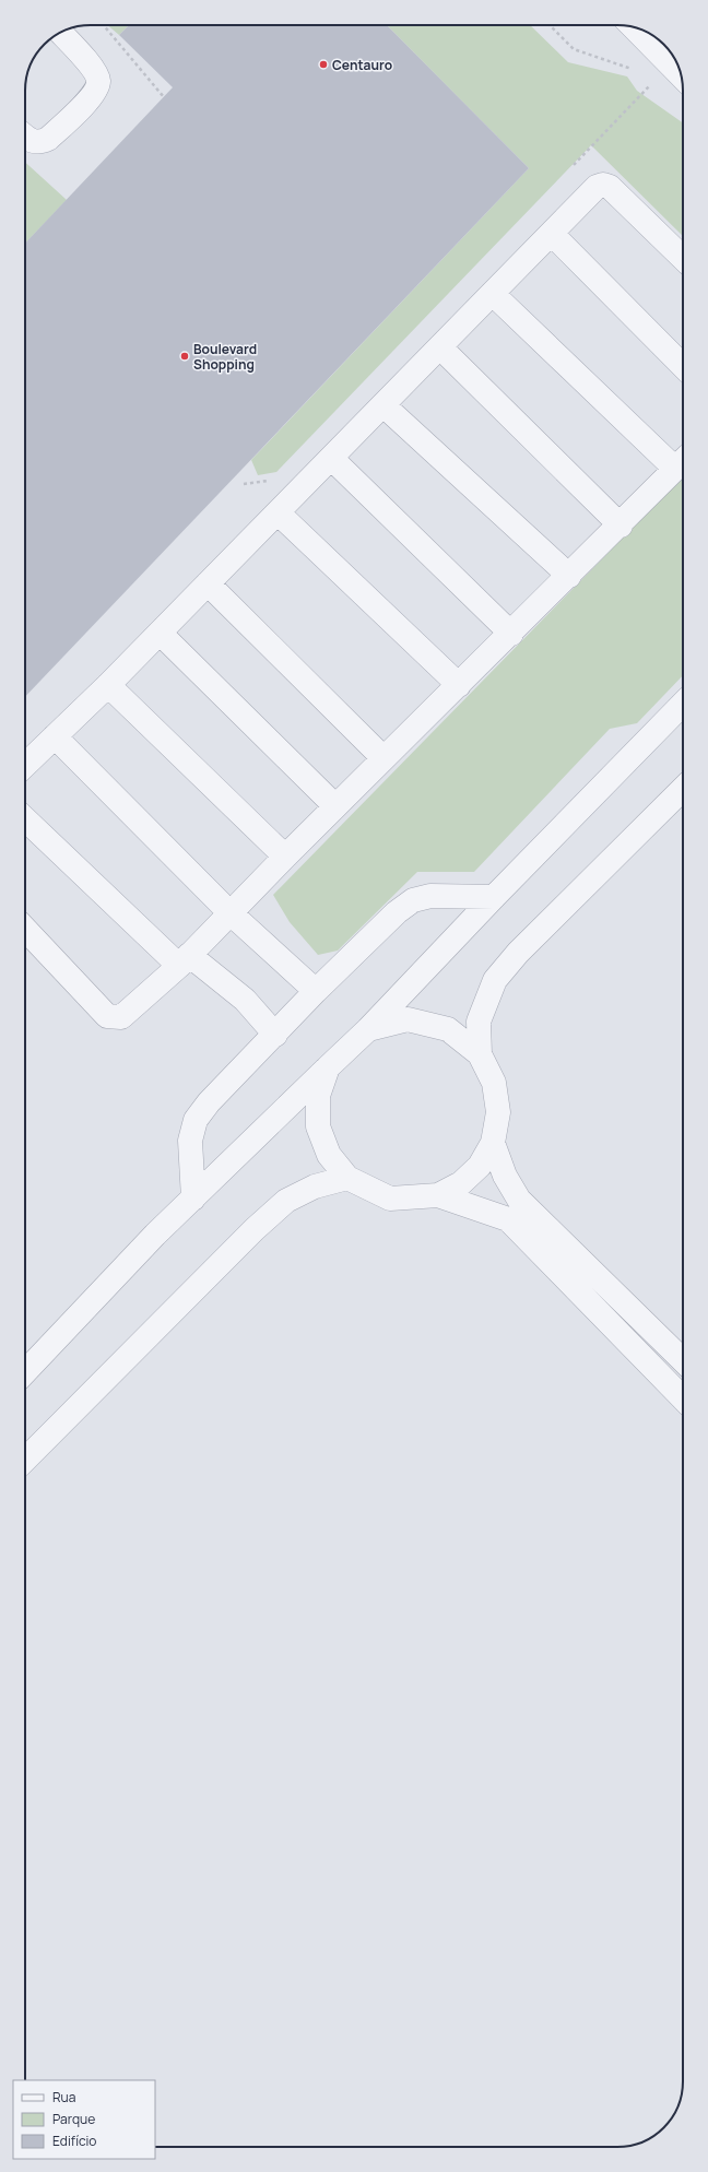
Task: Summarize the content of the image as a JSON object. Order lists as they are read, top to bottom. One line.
{"places":["Centauro","Boulevard Shopping"],"legend":["Rua","Parque","Edifício"]}
